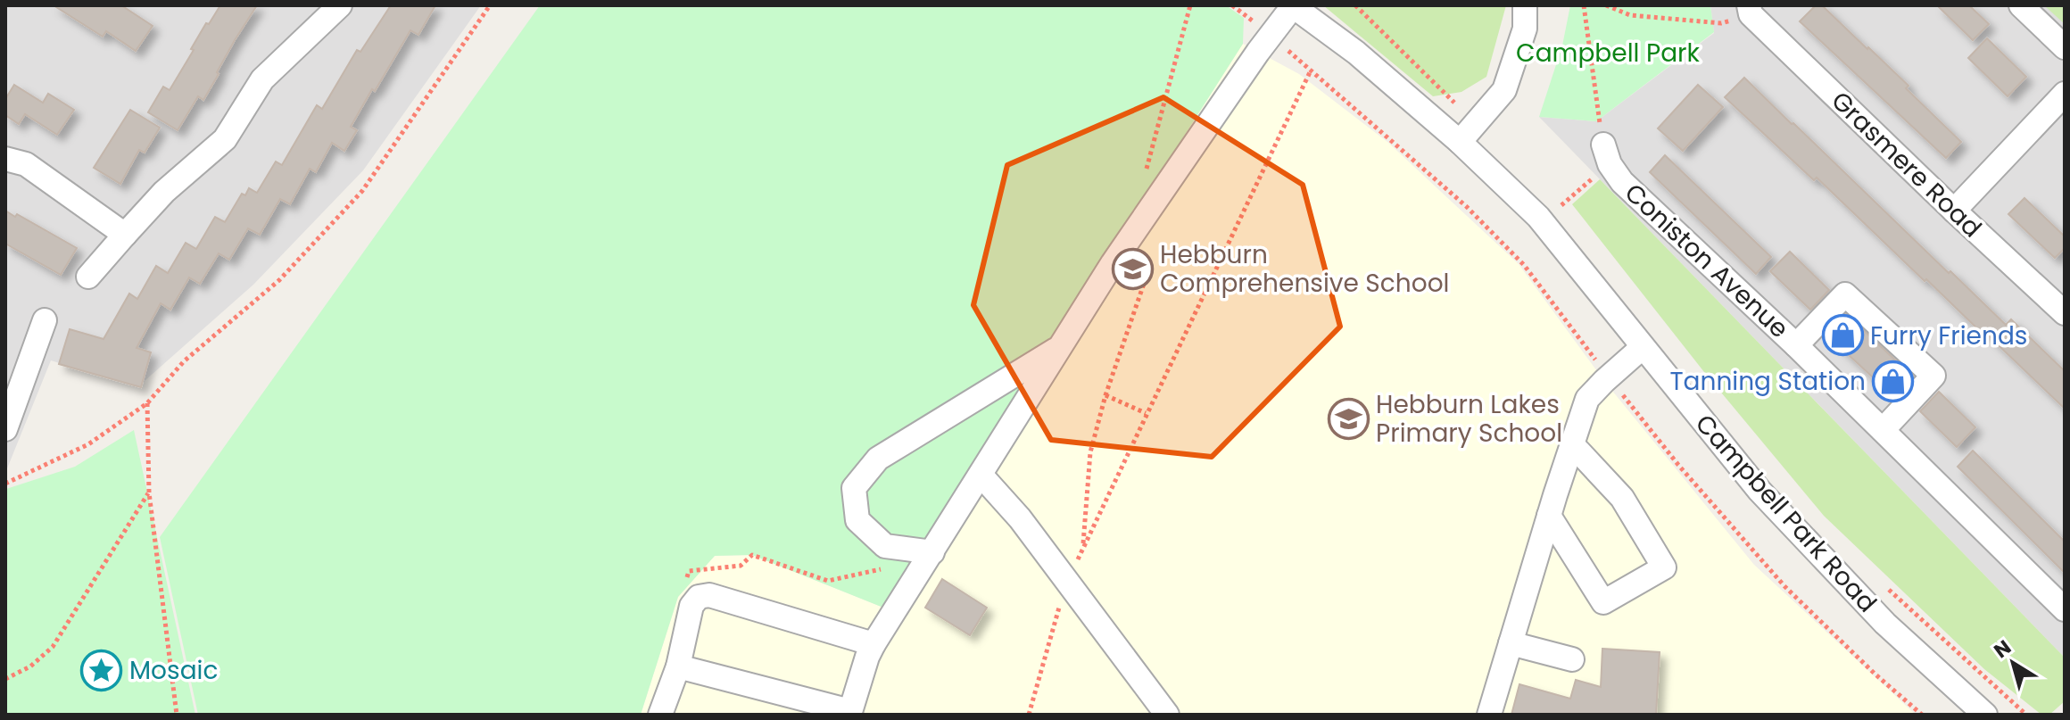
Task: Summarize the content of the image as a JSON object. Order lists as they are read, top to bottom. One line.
{"streets":{"street":["Grasmere Road","Coniston Avenue","Campbell Park Road"]},"parks":["Campbell Park"],"places":{"school or university":["Hebburn Comprehensive School","Hebburn Lakes Primary School"],"shop":["Furry Friends","Tanning Station"],"place":["Mosaic"]},"north":"top left"}
